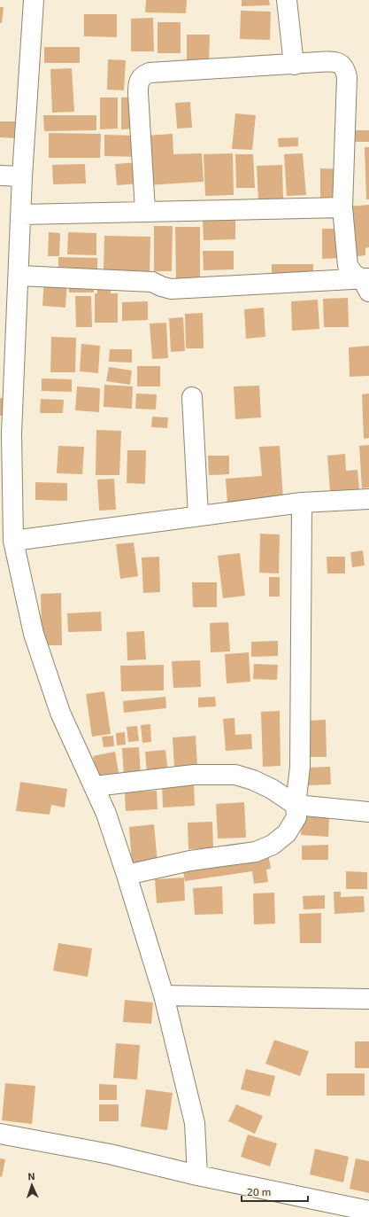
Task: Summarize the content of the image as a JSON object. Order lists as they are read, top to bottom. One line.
{"scale_bar":"20 m","north":"top"}
